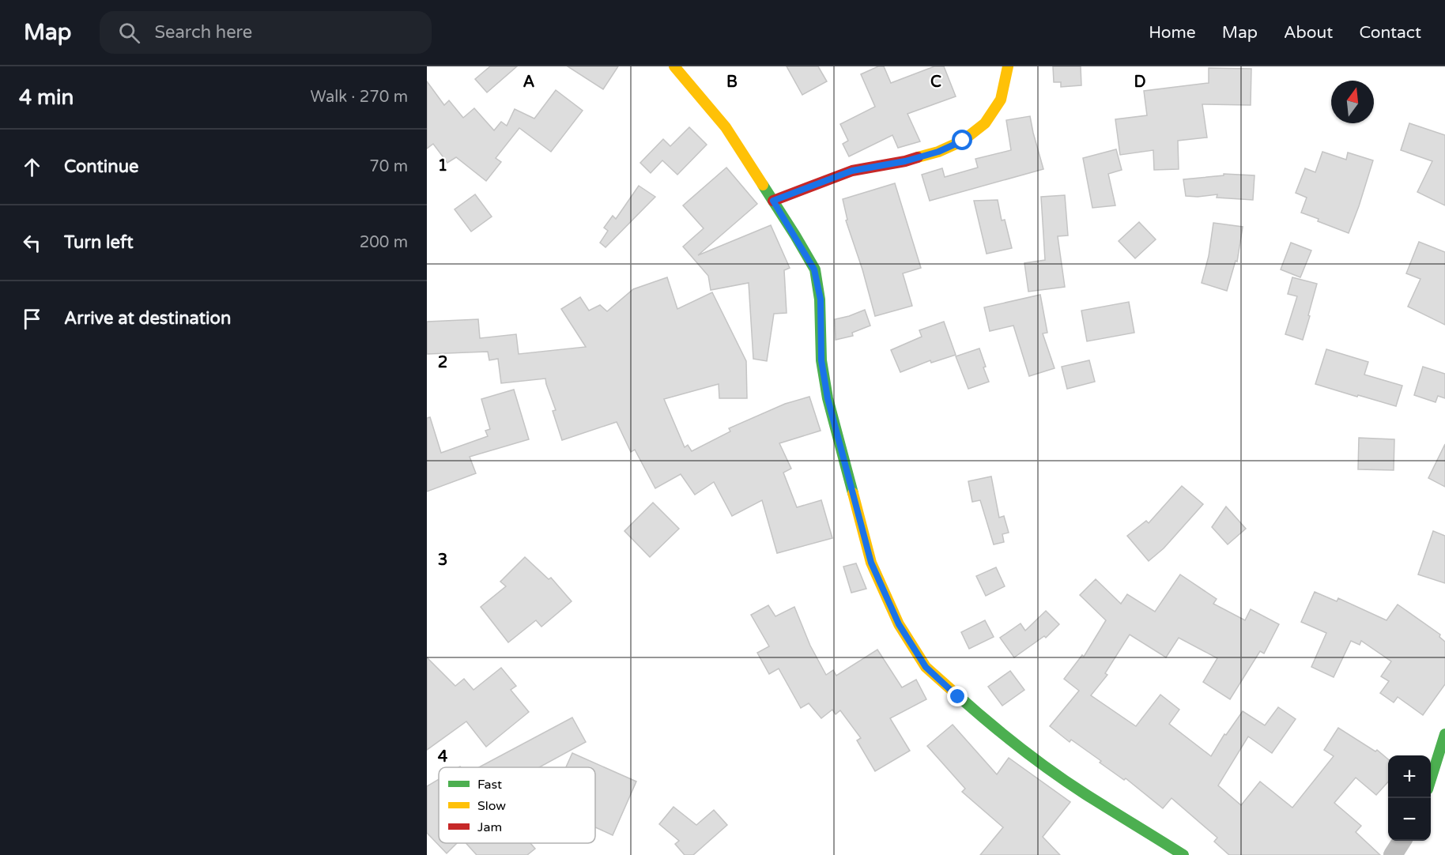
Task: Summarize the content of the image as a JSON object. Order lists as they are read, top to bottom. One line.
{"legend":["Fast","Slow","Jam"],"north":"top","page":{"header":"Map","search":"Search here","nav":["Home","Map","About","Contact"],"heading":["4 min","Walk · 270 m"],"list":[["Continue","70 m"],["Turn left","200 m"],"Arrive at destination"],"map_buttons":["+","−"]},"grid":{"columns":["A","B","C","D"],"rows":["1","2","3","4"]}}
